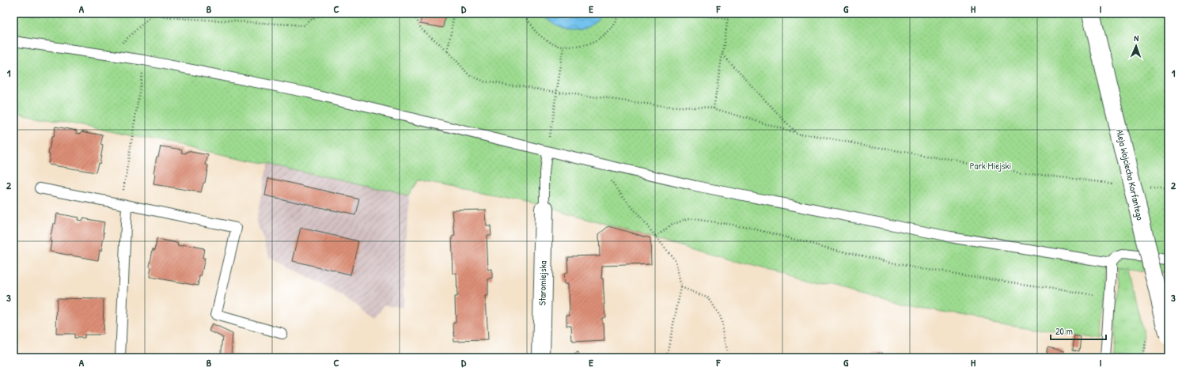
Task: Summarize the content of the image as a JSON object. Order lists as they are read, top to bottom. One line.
{"streets":{"main road":["Aleja Wojciecha Korfantego","Staromiejska"]},"parks":["Park Miejski"],"scale_bar":"20 m","north":"top","grid":{"columns":["A","B","C","D","E","F","G","H","I"],"rows":["1","2","3"]}}
